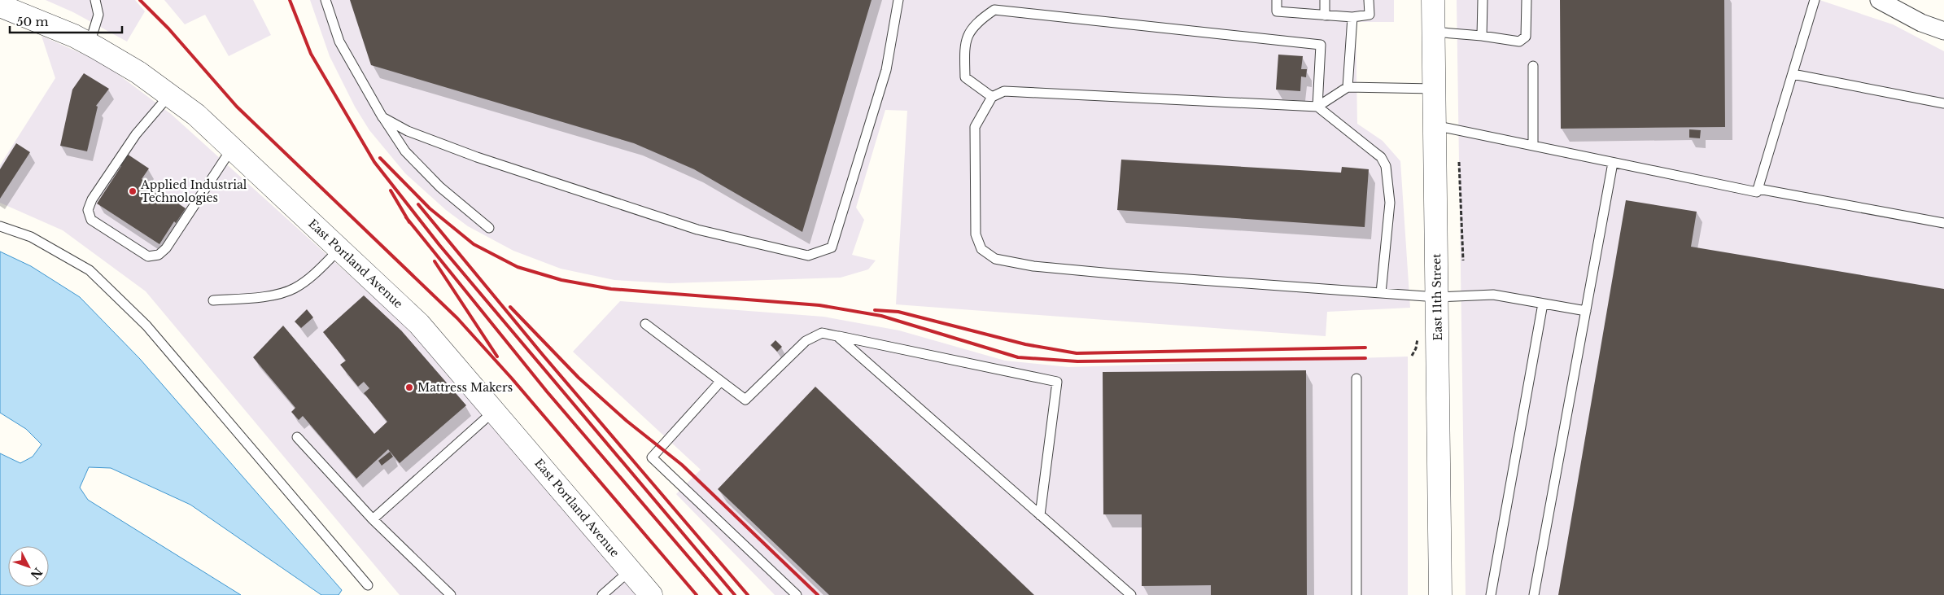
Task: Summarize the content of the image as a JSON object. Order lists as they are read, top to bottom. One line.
{"streets":{"street":["East Portland Avenue","East 11th Street"]},"places":["Applied Industrial Technologies","Mattress Makers"],"scale_bar":"50 m","north":"bottom right"}
